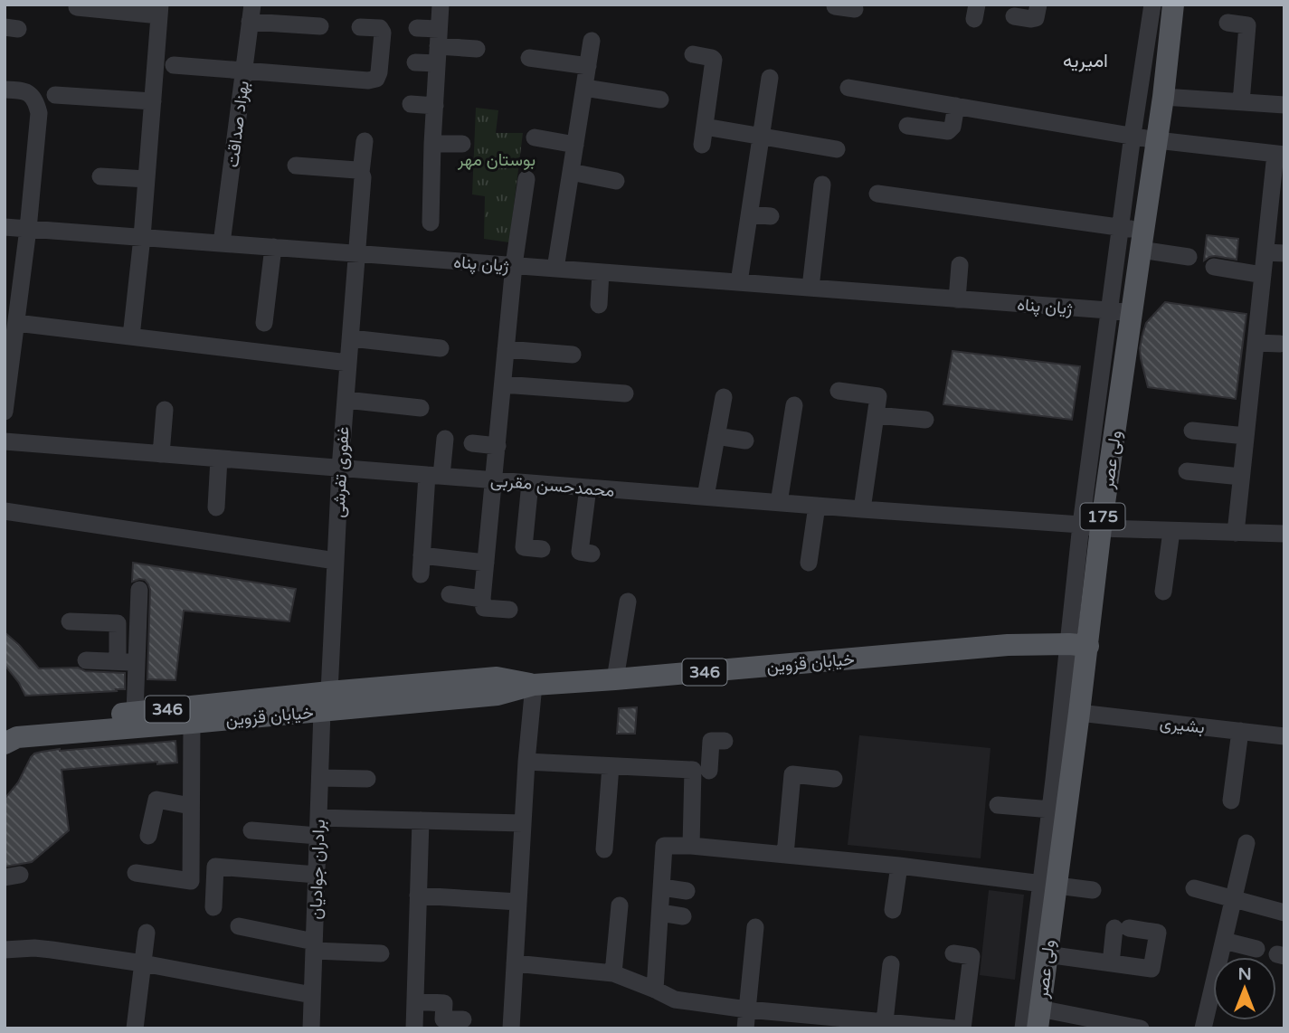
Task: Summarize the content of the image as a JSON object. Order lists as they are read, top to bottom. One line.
{"streets":{"main road":["ولی عصر","175","خیابان قزوین","346"],"street":["بهزاد صداقت","ژیان پناه","غفوری تفرشی","محمدحسن مقربی","بشیری","برادران جوادیان"]},"crossings":[["بهزاد صداقت","ژیان پناه"],["ژیان پناه","ولی عصر"],["ژیان پناه","غفوری تفرشی"],["ولی عصر","محمدحسن مقربی"],["ولی عصر","خیابان قزوین"],["ولی عصر","بشیری"],["غفوری تفرشی","محمدحسن مقربی"],["غفوری تفرشی","خیابان قزوین"],["غفوری تفرشی","برادران جوادیان"],["خیابان قزوین","برادران جوادیان"]],"districts":["امیریه"],"parks":["بوستان مهر"],"north":"top"}
